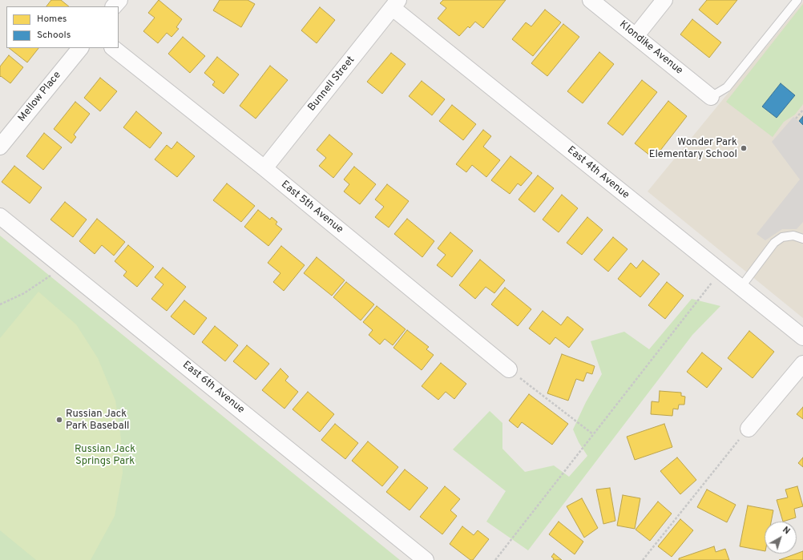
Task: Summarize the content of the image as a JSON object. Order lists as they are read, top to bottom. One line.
{"streets":{"street":["Klondike Avenue","Bunnell Street","Mellow Place","East 4th Avenue","East 5th Avenue","East 6th Avenue"]},"crossings":[["Bunnell Street","East 4th Avenue"],["Bunnell Street","East 5th Avenue"]],"parks":["Russian Jack Springs Park"],"places":["Wonder Park Elementary School","Russian Jack Park Baseball"],"legend":["Homes","Schools"],"north":"top right"}
